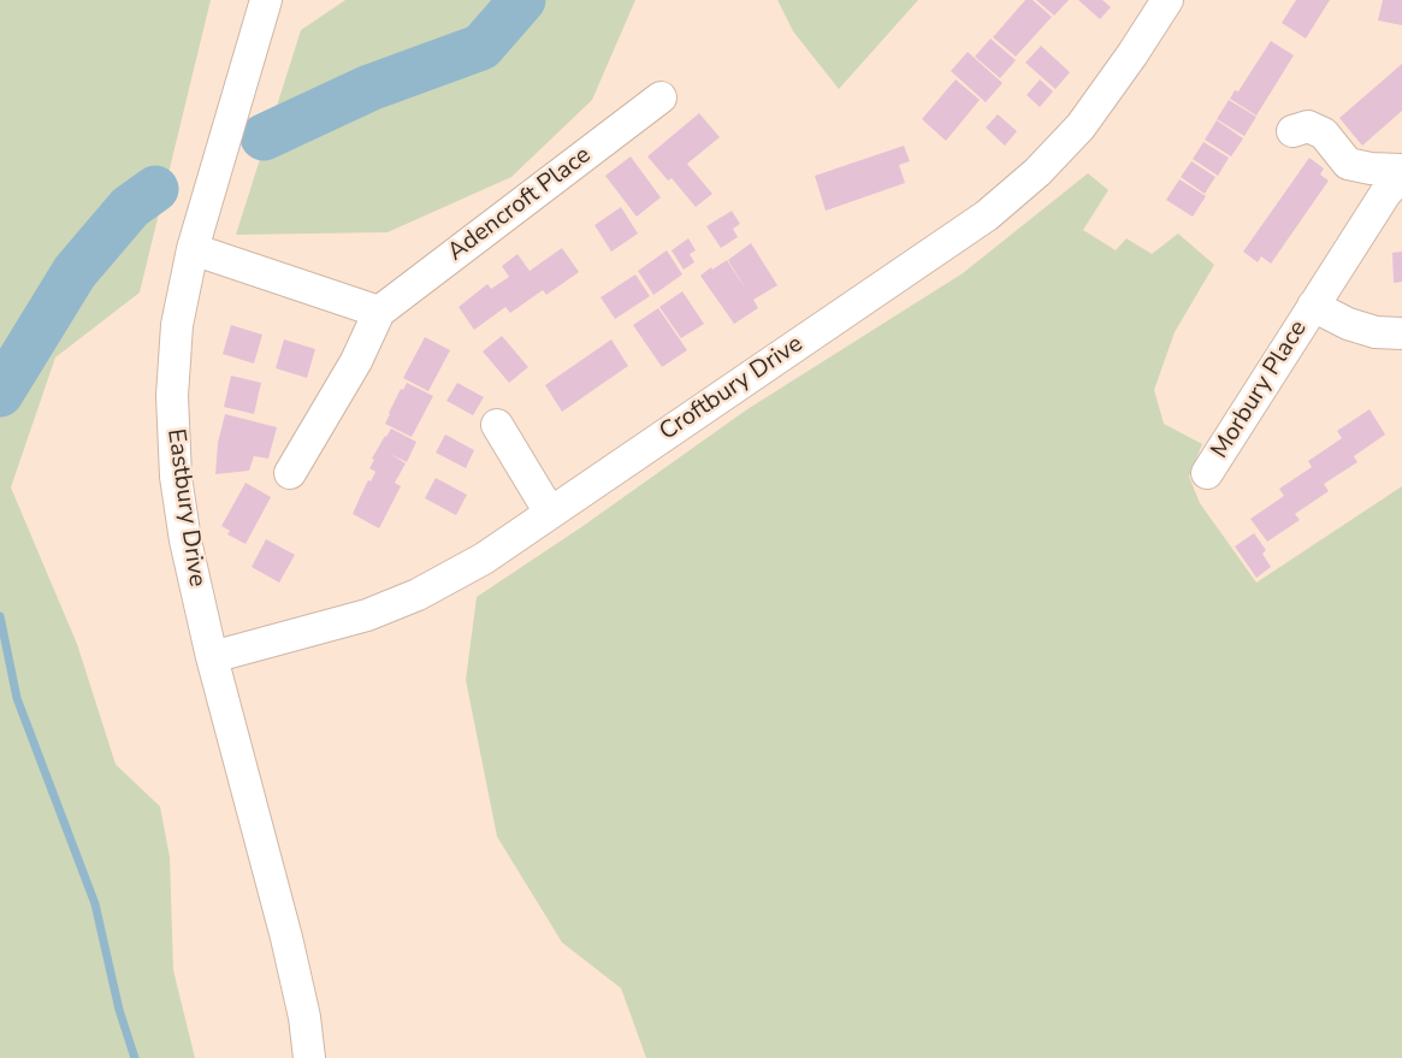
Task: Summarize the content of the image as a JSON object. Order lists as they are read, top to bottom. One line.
{"streets":{"street":["Adencroft Place","Croftbury Drive","Morbury Place","Eastbury Drive"]},"crossings":[["Croftbury Drive","Eastbury Drive"]]}
